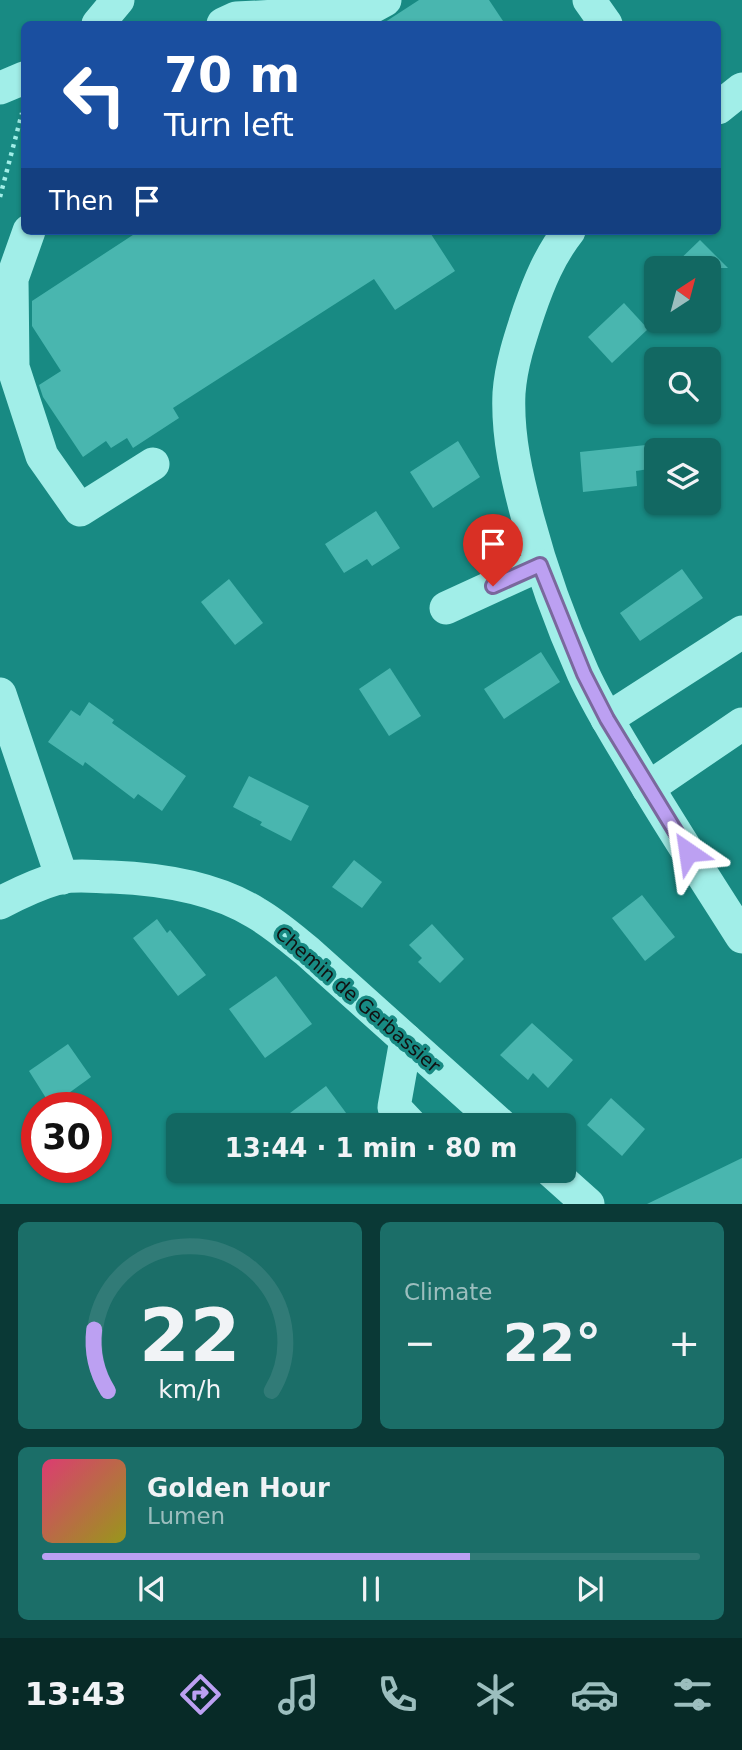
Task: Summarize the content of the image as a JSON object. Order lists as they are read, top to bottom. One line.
{"streets":{"street":["Chemin de Gerbassier"]},"north":"top right","page":{"turn":["70 m","Turn left"],"then":"Then","limit":"30","trip":"13:44 · 1 min · 80 m","tile":"Climate","heat":["−","22°","+"],"song":["Golden Hour","Lumen"],"tabs":"13:43","gauge":["22","km/h"]}}
